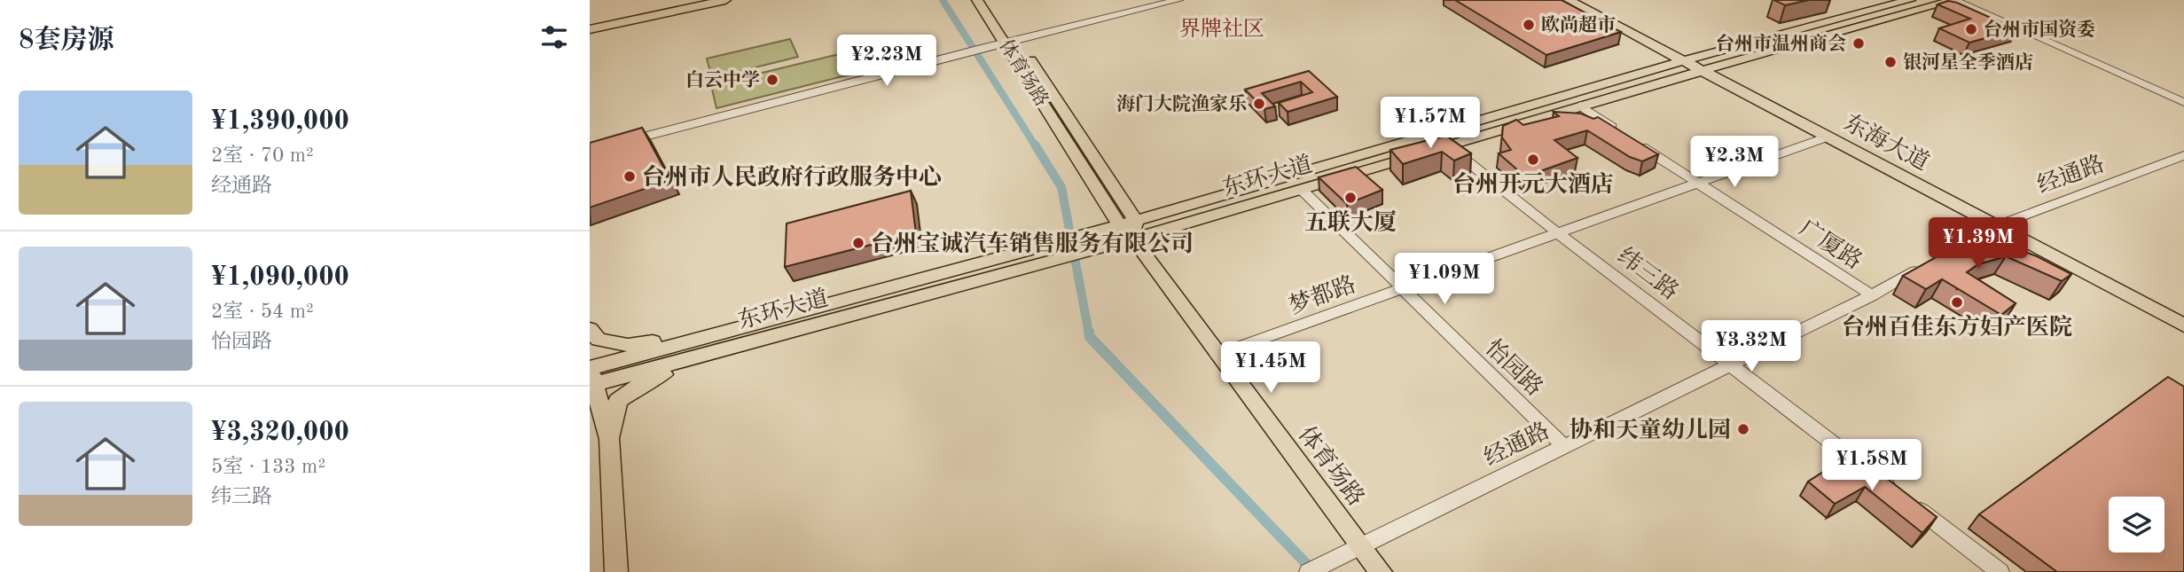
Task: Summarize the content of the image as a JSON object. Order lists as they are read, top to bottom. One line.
{"streets":{"main road":["体育场路","东海大道","东环大道"],"street":["经通路","广厦路","纬三路","梦都路","怡园路"]},"crossings":[["体育场路","经通路"],["体育场路","东环大道"],["体育场路","梦都路"],["东海大道","经通路"],["东海大道","东环大道"],["东海大道","梦都路"],["经通路","广厦路"],["经通路","纬三路"],["经通路","怡园路"],["东环大道","广厦路"],["东环大道","纬三路"],["东环大道","怡园路"],["广厦路","梦都路"],["纬三路","梦都路"],["梦都路","怡园路"]],"districts":["界牌社区"],"places":["欧尚超市","台州市国资委","台州市温州商会","银河星全季酒店","白云中学","海门大院渔家乐","台州开元大酒店","台州市人民政府行政服务中心","五联大厦","台州宝诚汽车销售服务有限公司","台州百佳东方妇产医院","协和天童幼儿园"],"page":{"heading":"8套房源","price":["¥2.23M","¥1.57M","¥2.3M","¥1.39M","¥1.09M","¥3.32M","¥1.45M","¥1.58M"],"list":[{"name":"¥1,390,000","note":"2室 · 70 m² · 经通路"},{"name":"¥1,090,000","note":"2室 · 54 m² · 怡园路"},{"name":"¥3,320,000","note":"5室 · 133 m² · 纬三路"}]}}
